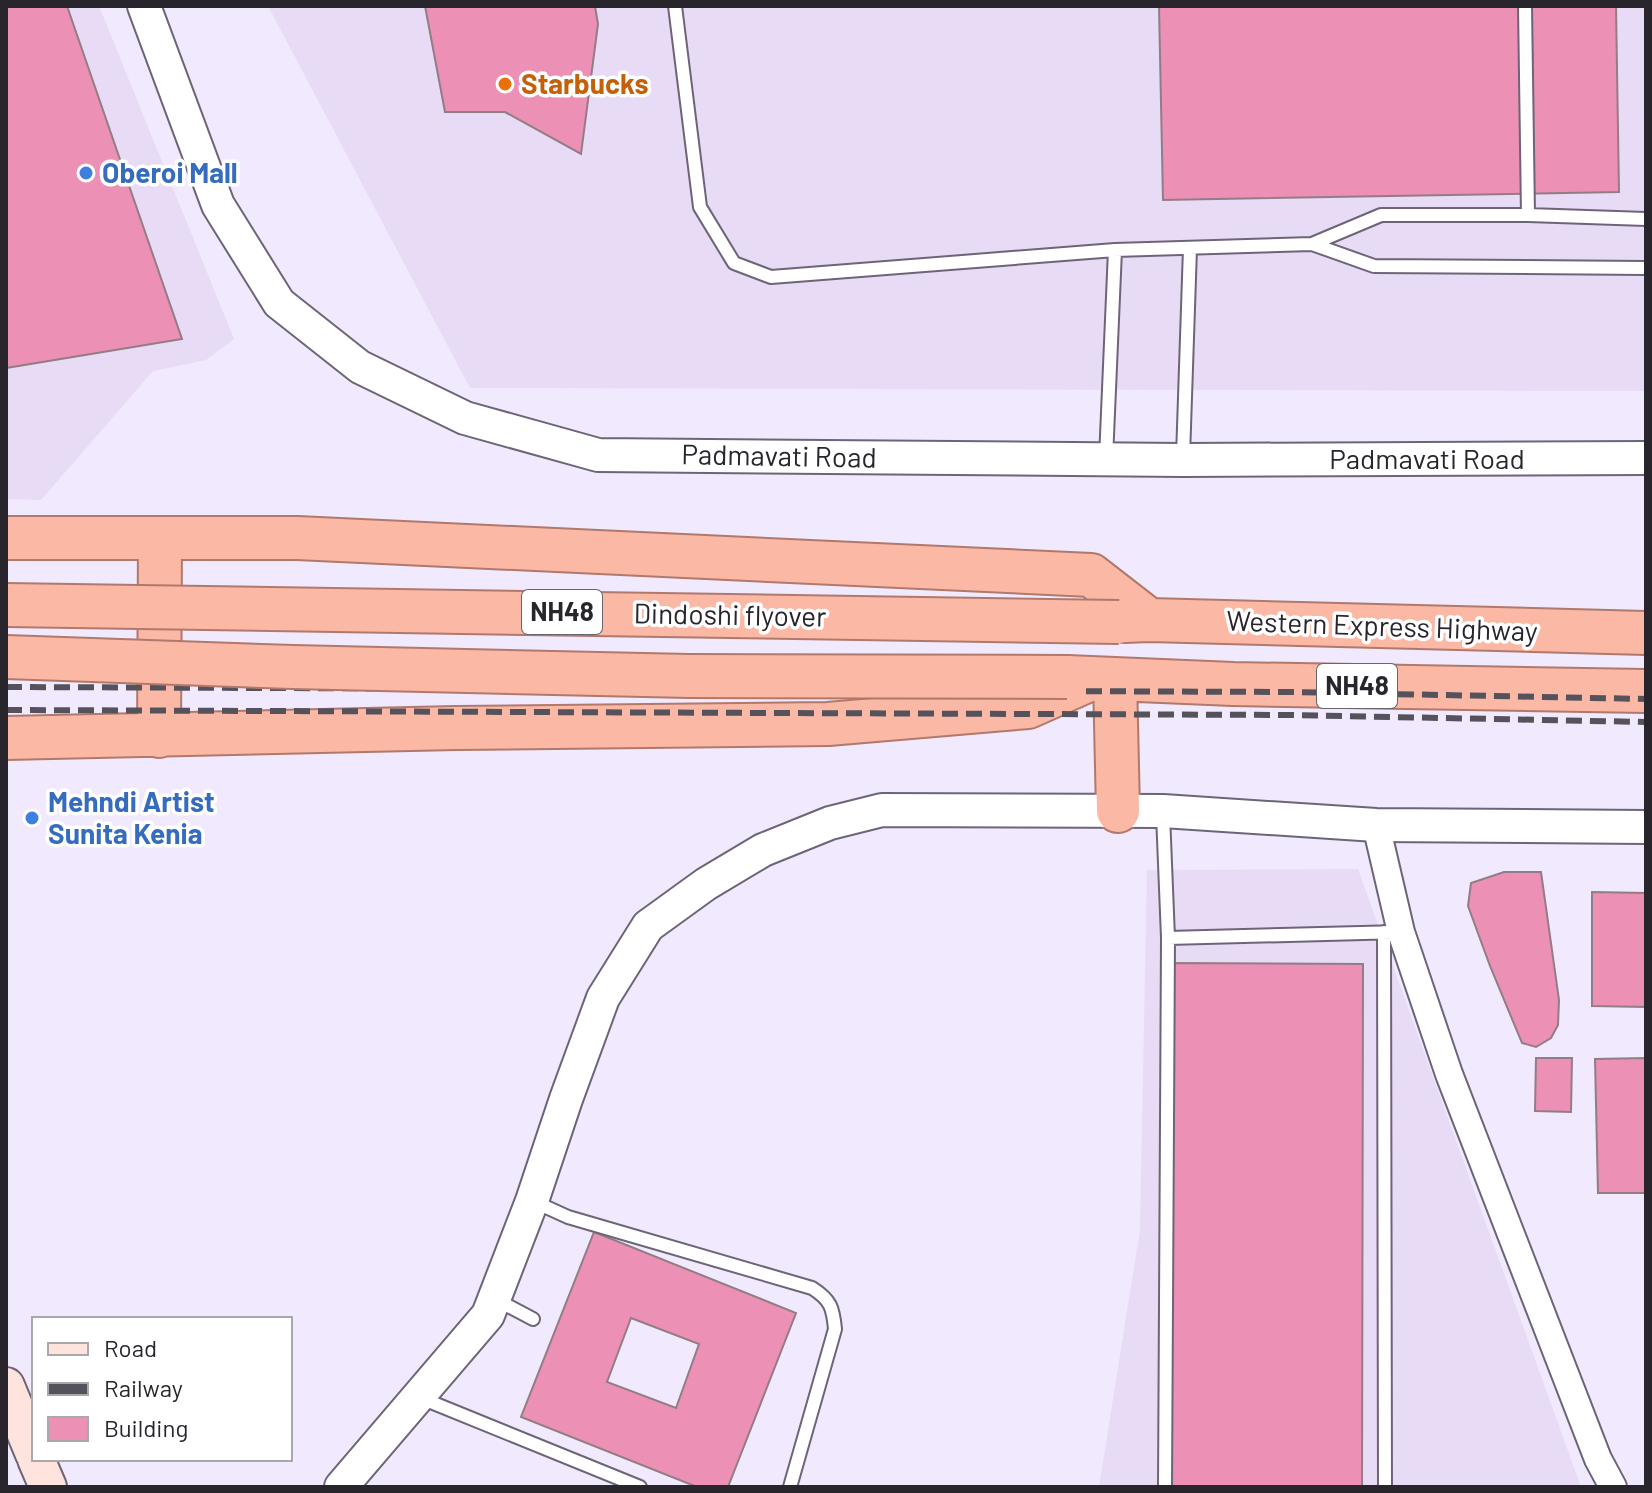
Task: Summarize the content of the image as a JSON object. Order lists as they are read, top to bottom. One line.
{"streets":{"highway":["NH48","Dindoshi flyover","Western Express Highway"],"street":["Padmavati Road"]},"crossings":[["NH48","Western Express Highway"],["Dindoshi flyover","Western Express Highway"]],"places":["Starbucks","Oberoi Mall","Mehndi Artist Sunita Kenia"],"legend":["Road","Railway","Building"]}
